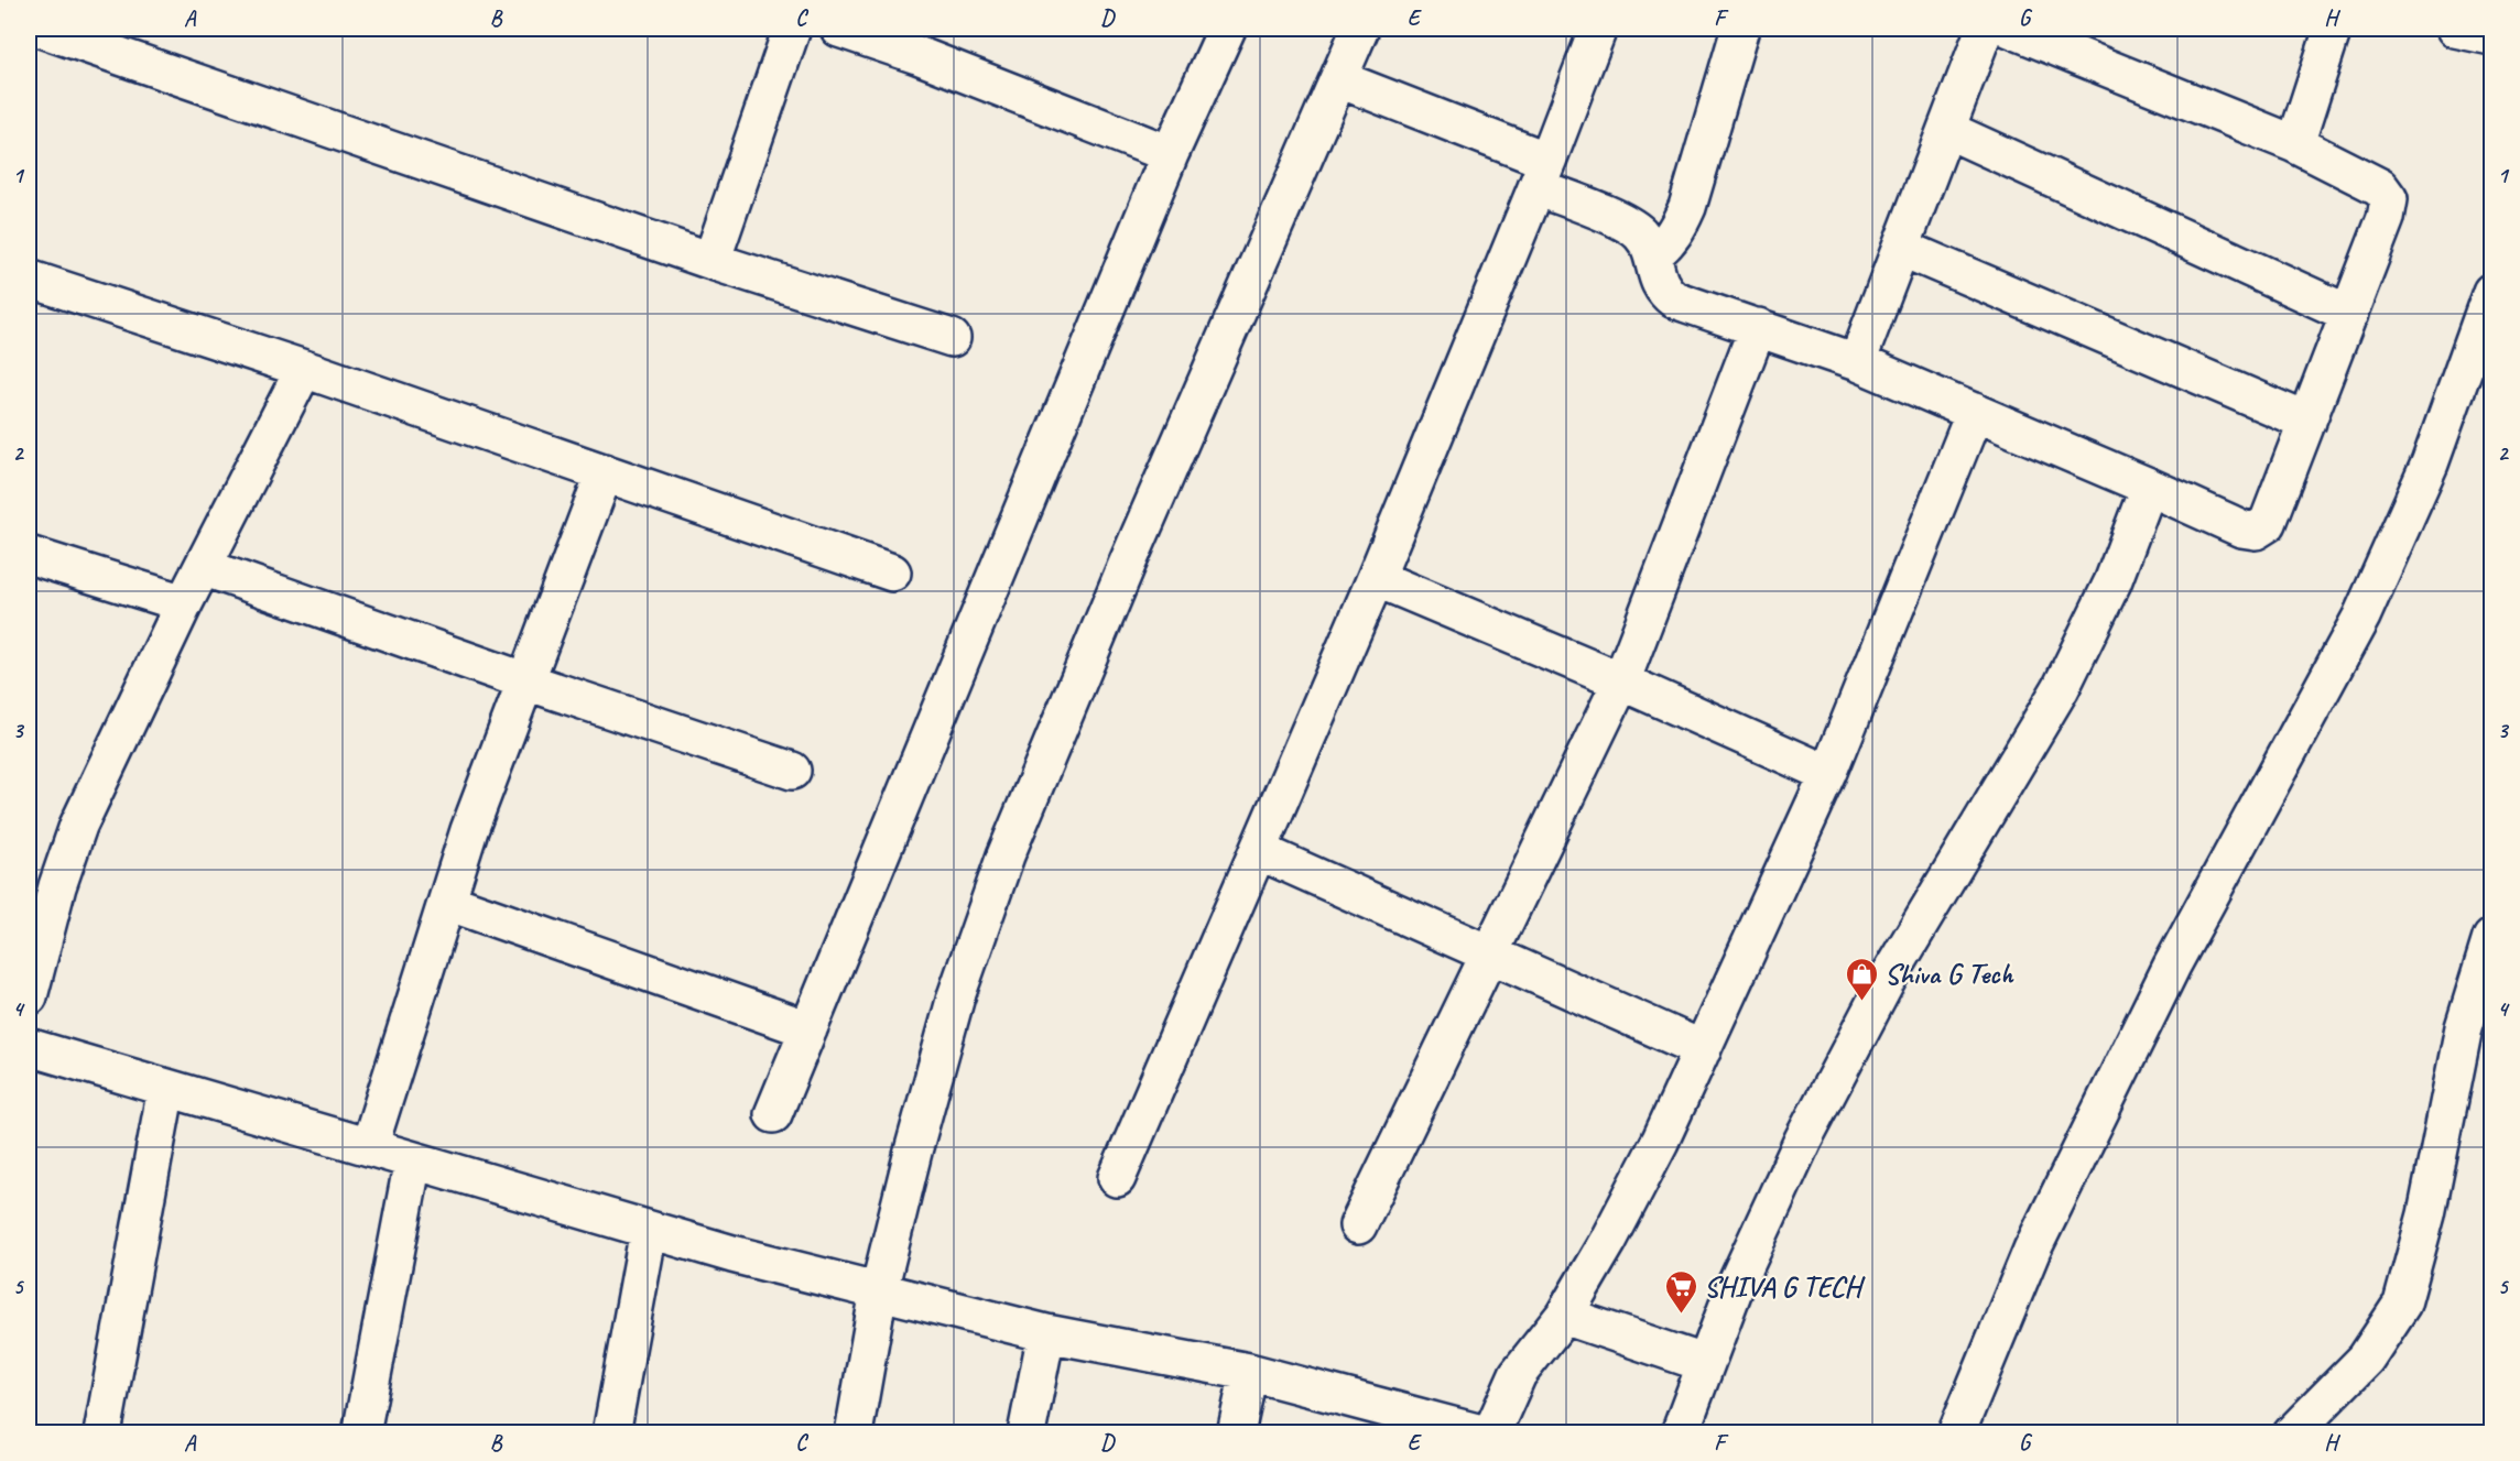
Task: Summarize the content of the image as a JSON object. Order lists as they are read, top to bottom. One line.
{"places":{"shop":["Shiva G Tech"],"supermarket":["SHIVA G TECH"]},"grid":{"columns":["A","B","C","D","E","F","G","H"],"rows":["1","2","3","4","5"]}}
